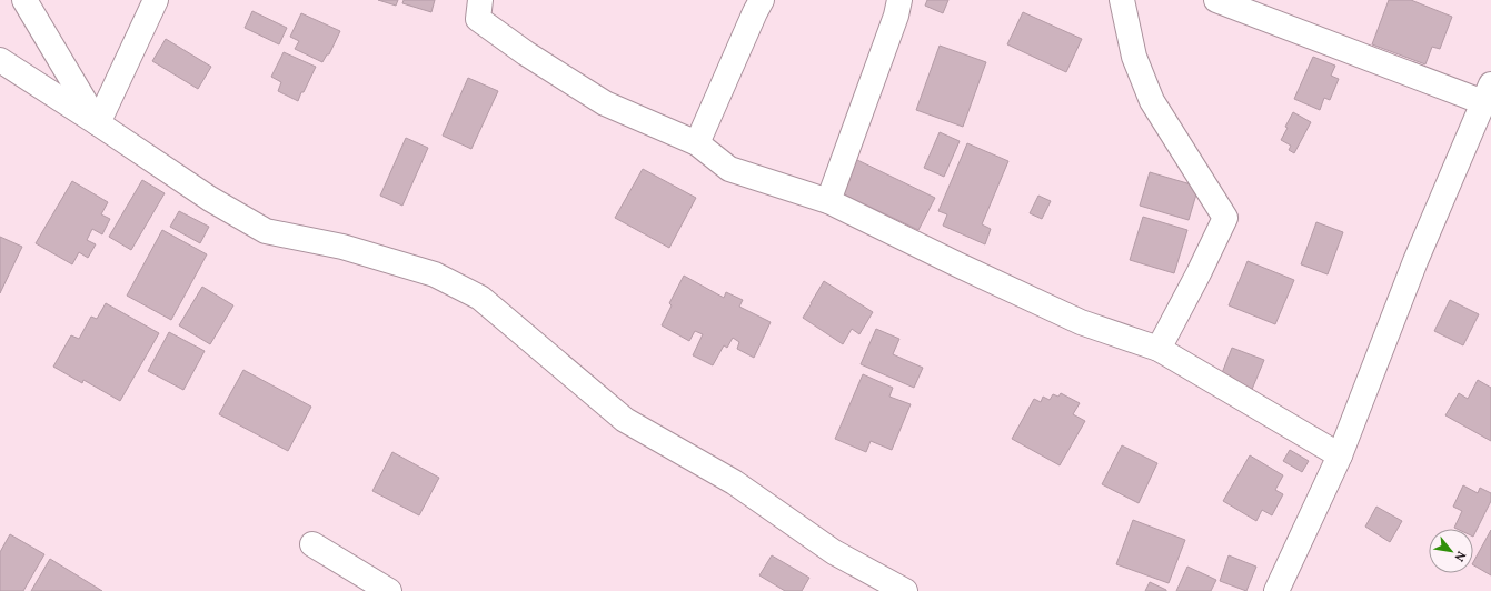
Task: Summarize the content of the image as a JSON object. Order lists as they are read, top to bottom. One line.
{"north":"bottom right"}
